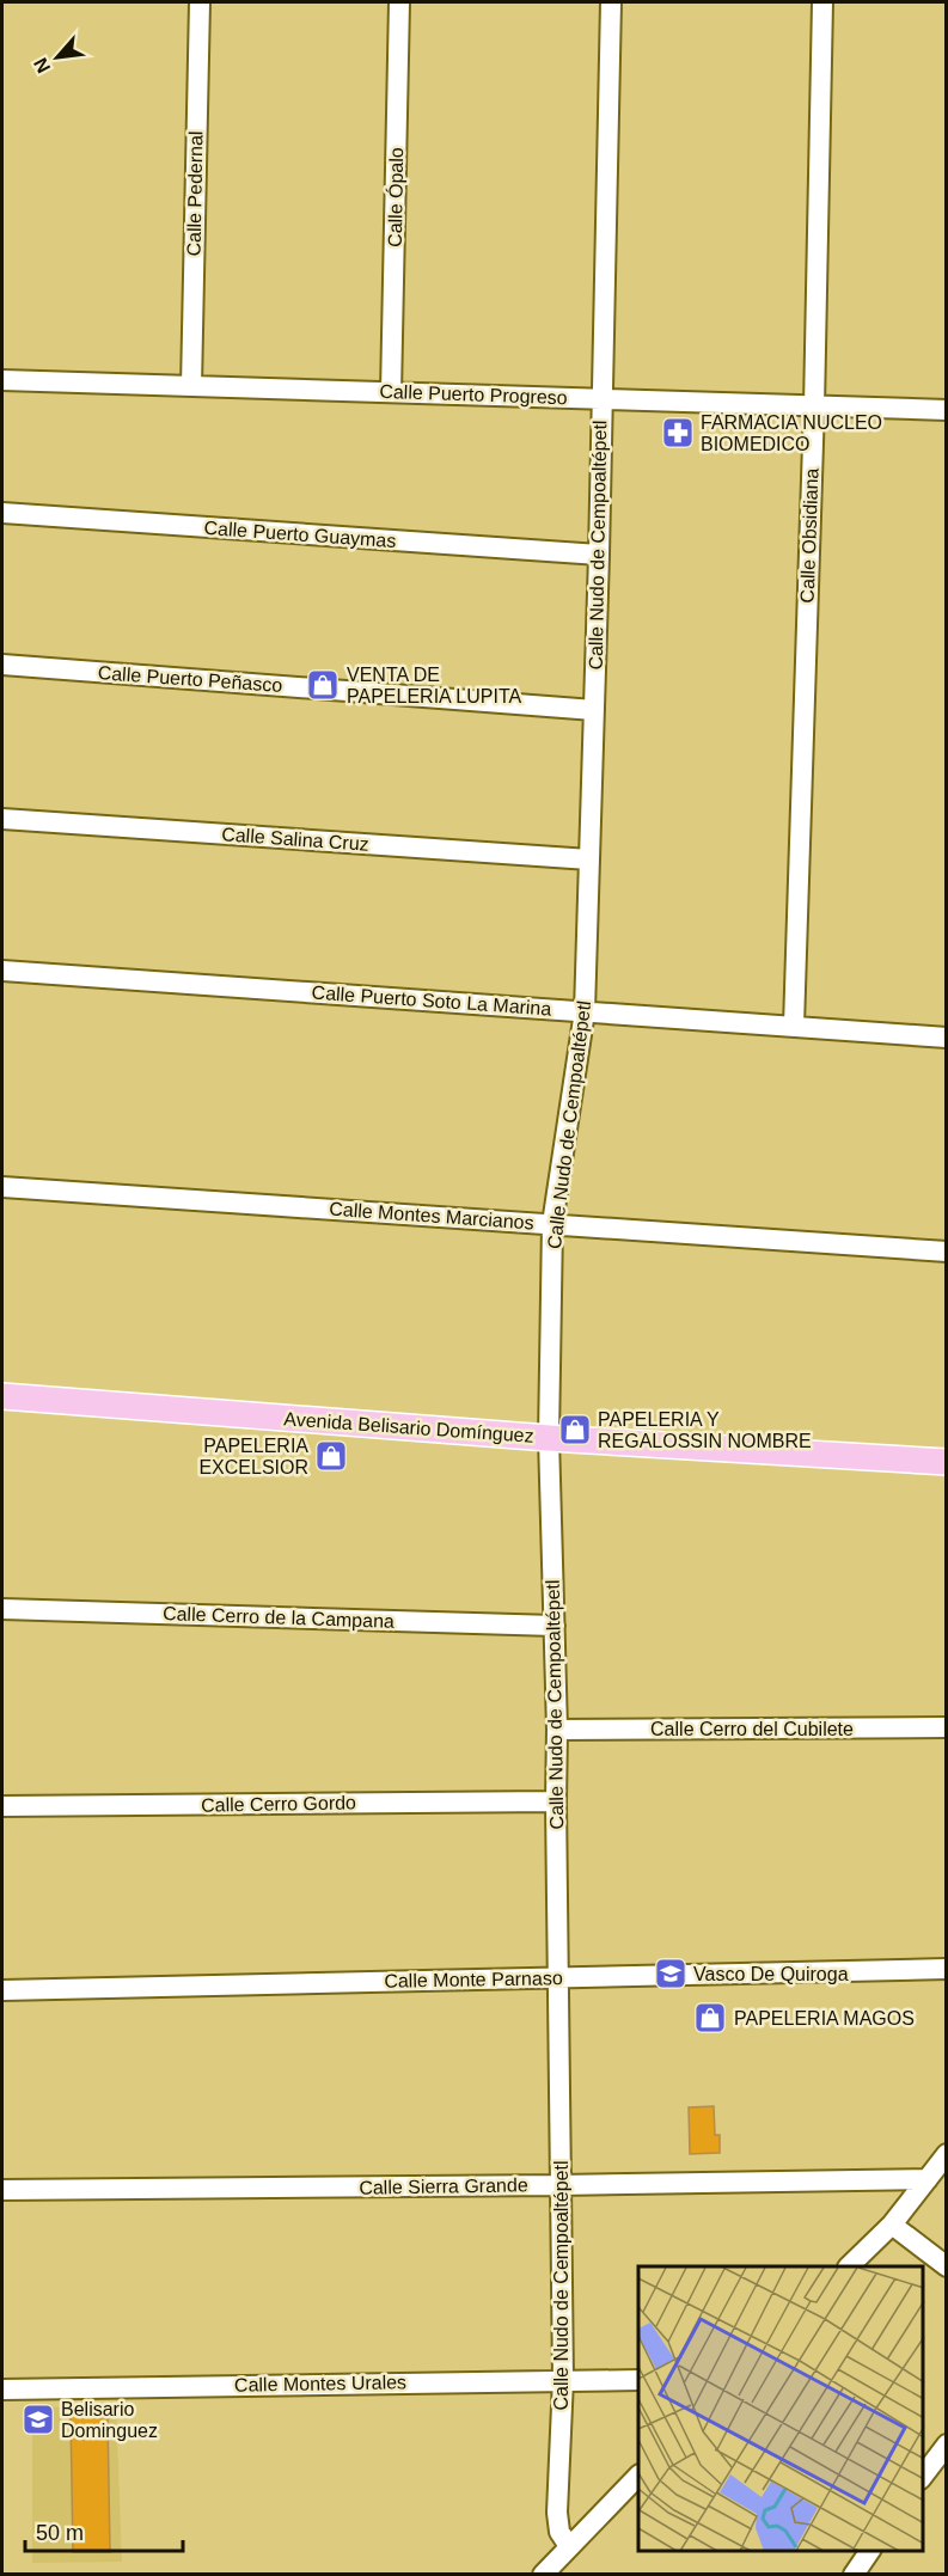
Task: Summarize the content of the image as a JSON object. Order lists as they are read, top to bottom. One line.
{"streets":{"main road":["Avenida Belisario Domínguez"],"street":["Calle Pedernal","Calle Ópalo","Calle Puerto Progreso","Calle Puerto Guaymas","Calle Obsidiana","Calle Nudo de Cempoaltépetl","Calle Puerto Peñasco","Calle Salina Cruz","Calle Puerto Soto La Marina","Calle Montes Marcianos","Calle Cerro de la Campana","Calle Cerro del Cubilete","Calle Cerro Gordo","Calle Monte Parnaso","Calle Sierra Grande","Calle Montes Urales"]},"crossings":[["Calle Pedernal","Calle Puerto Progreso"],["Calle Ópalo","Calle Puerto Progreso"],["Calle Puerto Progreso","Calle Obsidiana"],["Calle Puerto Progreso","Calle Nudo de Cempoaltépetl"],["Calle Puerto Guaymas","Calle Nudo de Cempoaltépetl"],["Calle Obsidiana","Calle Puerto Soto La Marina"],["Calle Nudo de Cempoaltépetl","Calle Puerto Peñasco"],["Calle Nudo de Cempoaltépetl","Calle Salina Cruz"],["Calle Nudo de Cempoaltépetl","Calle Puerto Soto La Marina"],["Calle Nudo de Cempoaltépetl","Calle Montes Marcianos"],["Calle Nudo de Cempoaltépetl","Avenida Belisario Domínguez"],["Calle Nudo de Cempoaltépetl","Calle Cerro de la Campana"],["Calle Nudo de Cempoaltépetl","Calle Cerro del Cubilete"],["Calle Nudo de Cempoaltépetl","Calle Cerro Gordo"],["Calle Nudo de Cempoaltépetl","Calle Monte Parnaso"],["Calle Nudo de Cempoaltépetl","Calle Sierra Grande"],["Calle Nudo de Cempoaltépetl","Calle Montes Urales"]],"places":{"pharmacy":["FARMACIA NUCLEO BIOMEDICO"],"shop":["VENTA DE PAPELERIA LUPITA","PAPELERIA Y REGALOSSIN NOMBRE","PAPELERIA EXCELSIOR","PAPELERIA MAGOS"],"school or university":["Vasco De Quiroga","Belisario Dominguez"]},"scale_bar":"50 m","north":"bottom left"}
